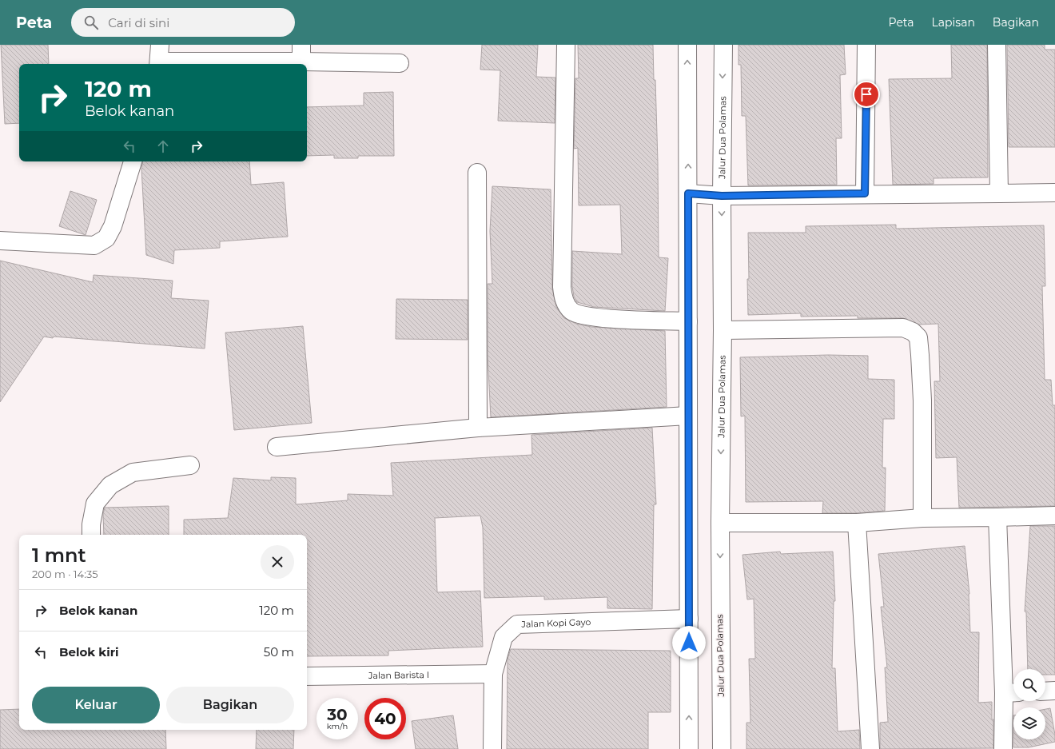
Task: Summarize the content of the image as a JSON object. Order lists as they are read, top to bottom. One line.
{"streets":{"street":["Jalur Dua Polamas","Jalan Kopi Gayo","Jalan Barista I"]},"crossings":[["Jalan Kopi Gayo","Jalan Barista I"]],"page":{"header":"Peta","search":"Cari di sini","nav":["Peta","Lapisan","Bagikan"],"turn":["120 m","Belok kanan"],"heading":["1 mnt","200 m · 14:35"],"list":[{"name":"Belok kanan","value":"120 m"},{"name":"Belok kiri","value":"50 m"}],"buttons":["Keluar","Bagikan"],"speed":"30 km/h","limit":"40"}}
